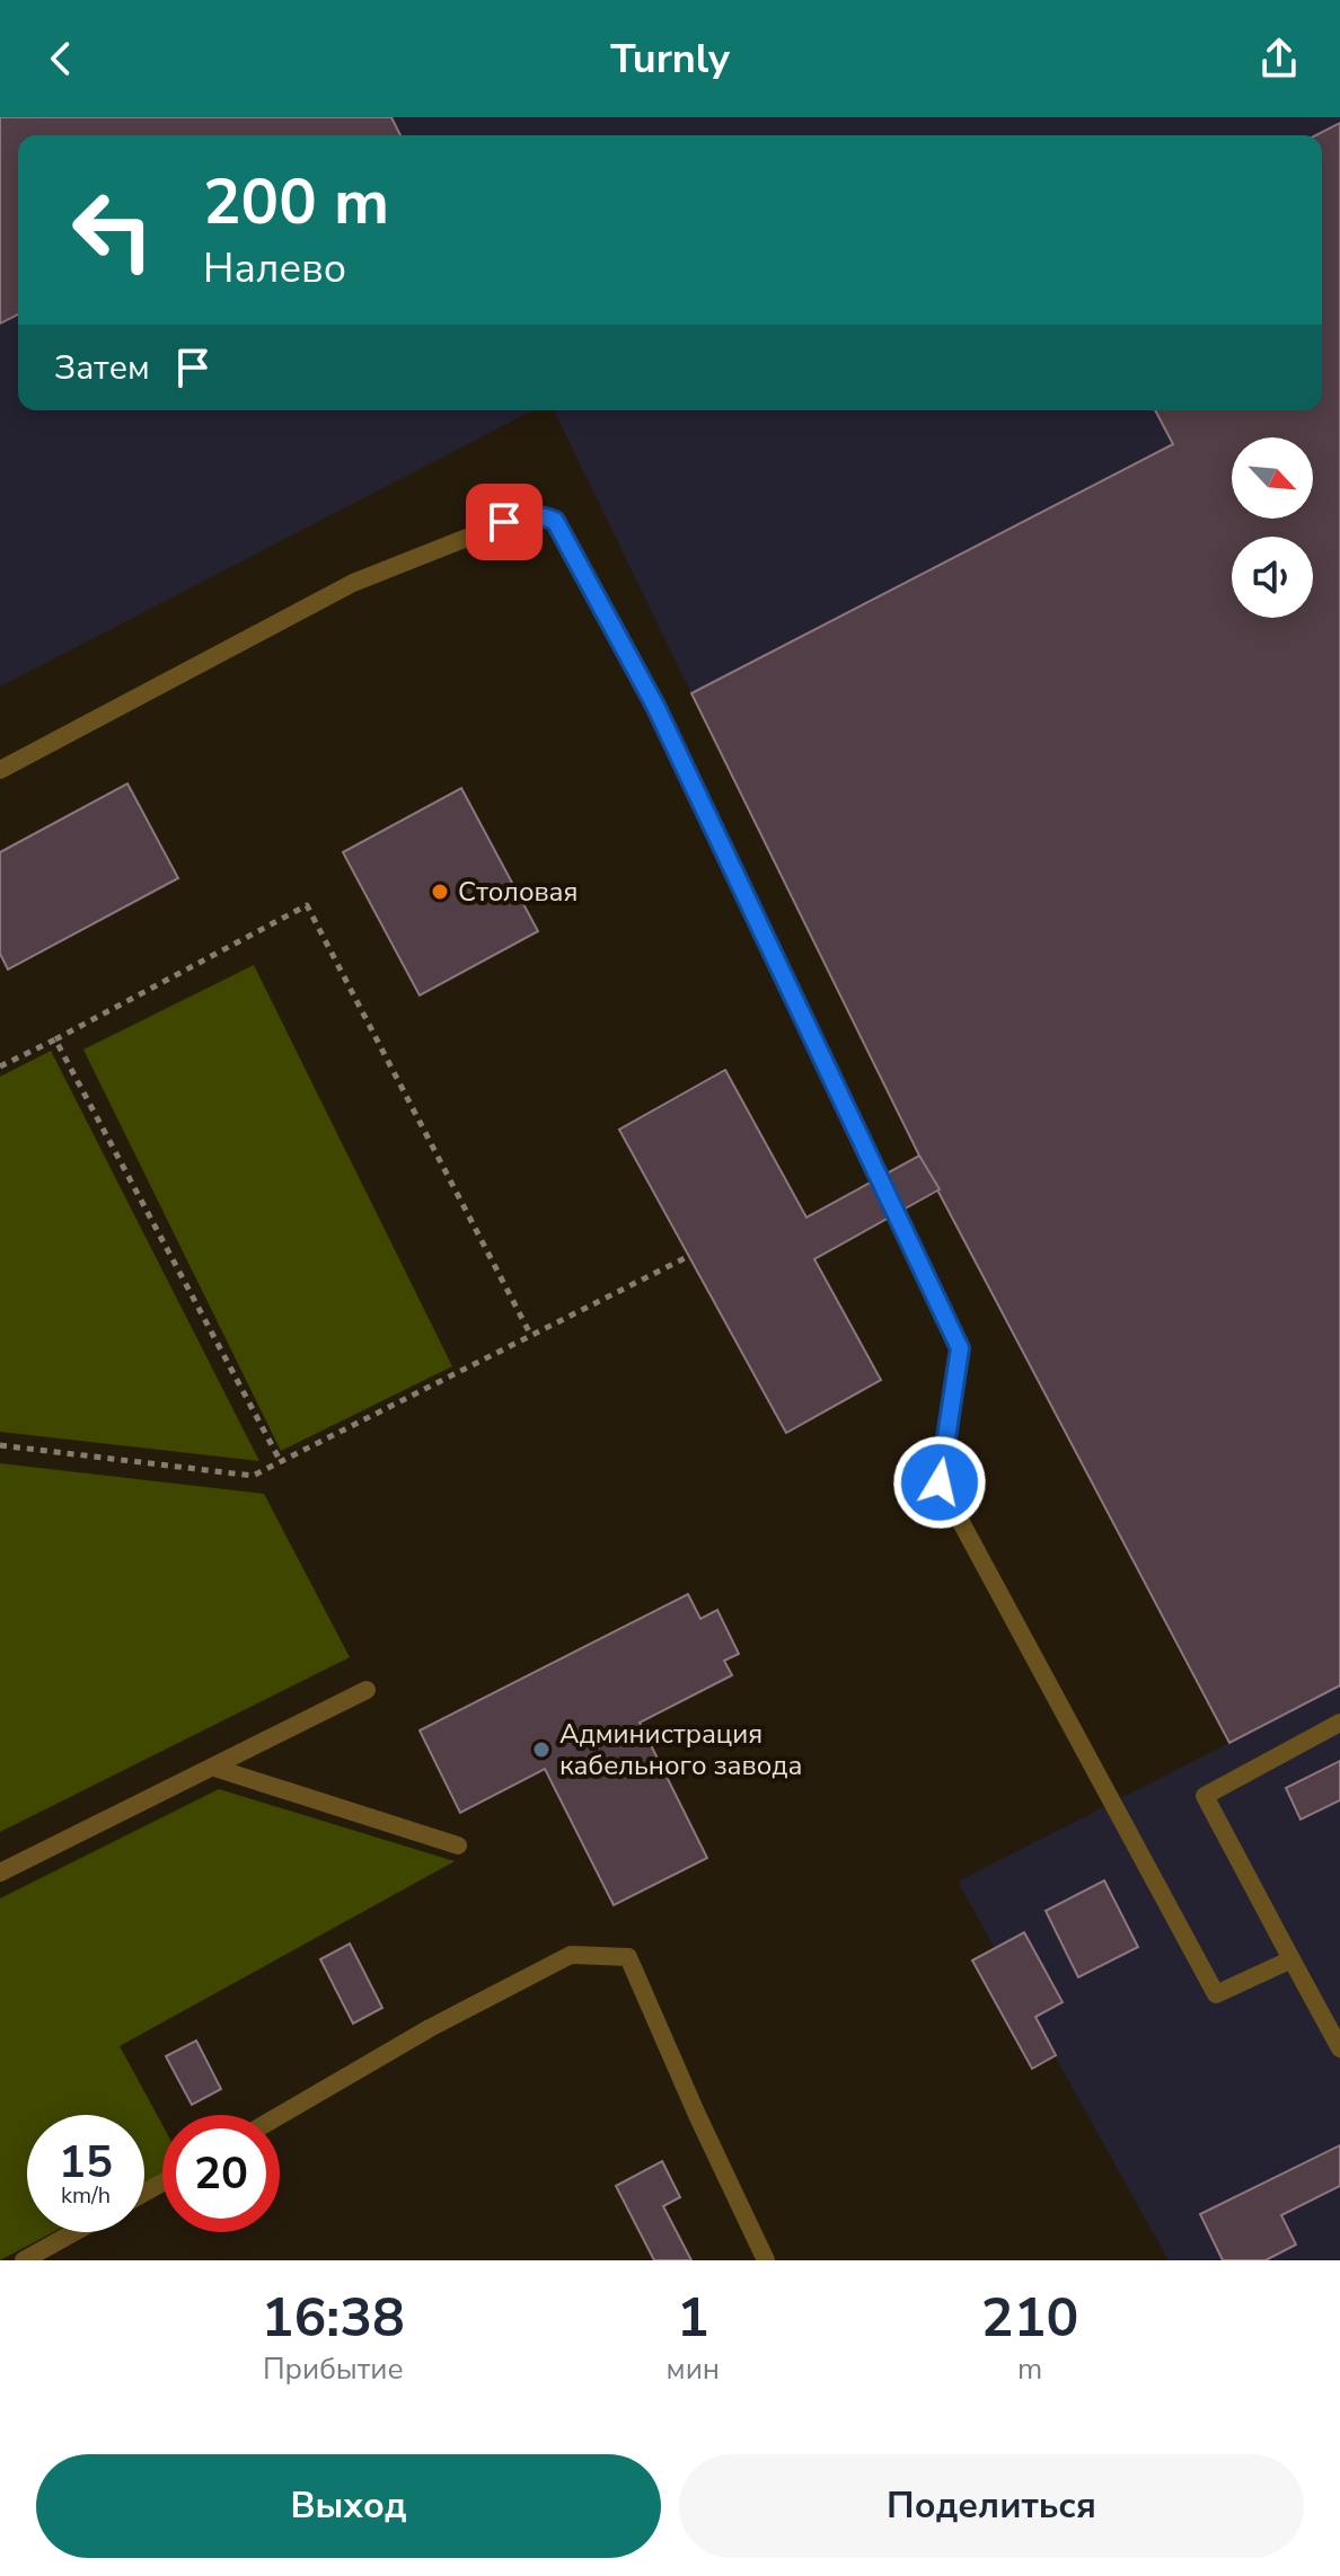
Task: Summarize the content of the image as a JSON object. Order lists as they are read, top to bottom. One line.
{"places":["Столовая","Администрация кабельного завода"],"north":"bottom right","page":{"header":"Turnly","turn":["200 m","Налево"],"then":"Затем","speed":"15 km/h","limit":"20","eta":["16:38","Прибытие","1","мин","210","m"],"buttons":["Выход","Поделиться"]}}
